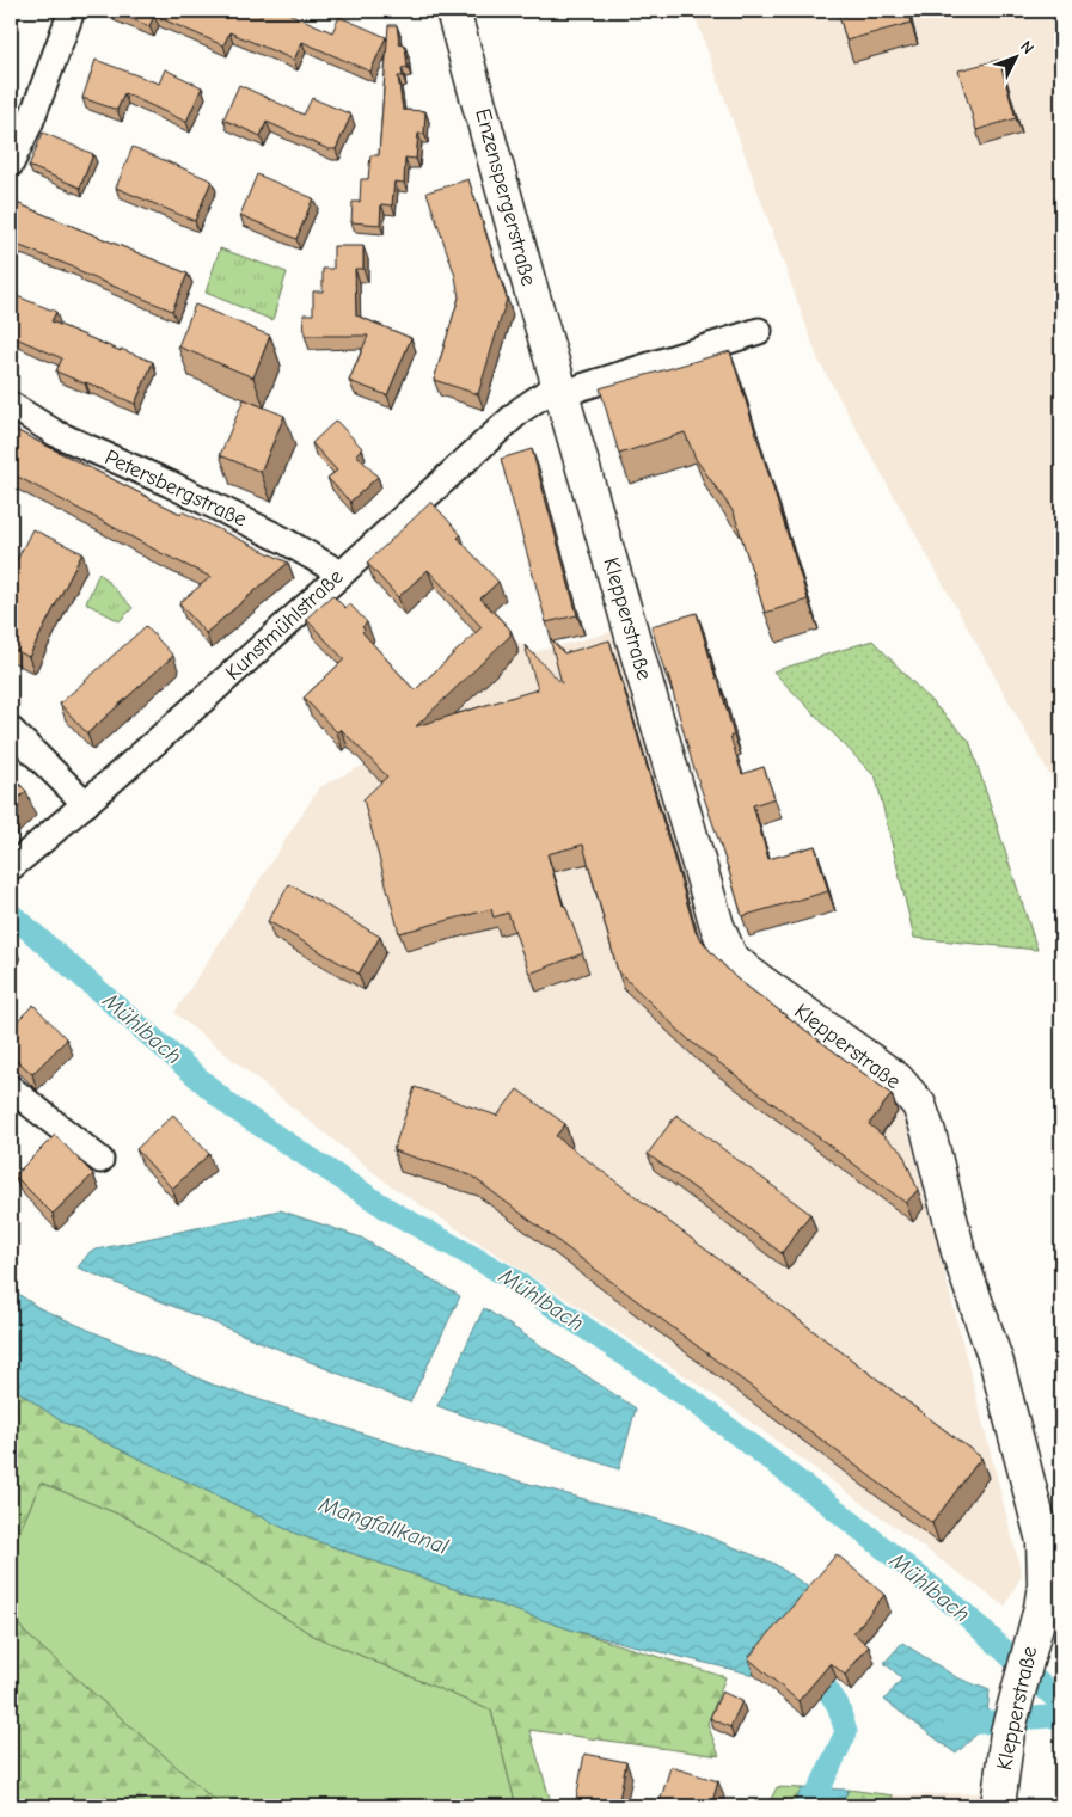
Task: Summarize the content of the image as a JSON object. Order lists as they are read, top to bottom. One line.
{"streets":{"street":["Enzenspergerstraße","Petersbergstraße","Klepperstraße","Kunstmühlstraße"]},"crossings":[["Enzenspergerstraße","Klepperstraße"],["Enzenspergerstraße","Kunstmühlstraße"],["Petersbergstraße","Kunstmühlstraße"],["Klepperstraße","Kunstmühlstraße"]],"water":["Mühlbach","Mangfallkanal"],"north":"top right"}
